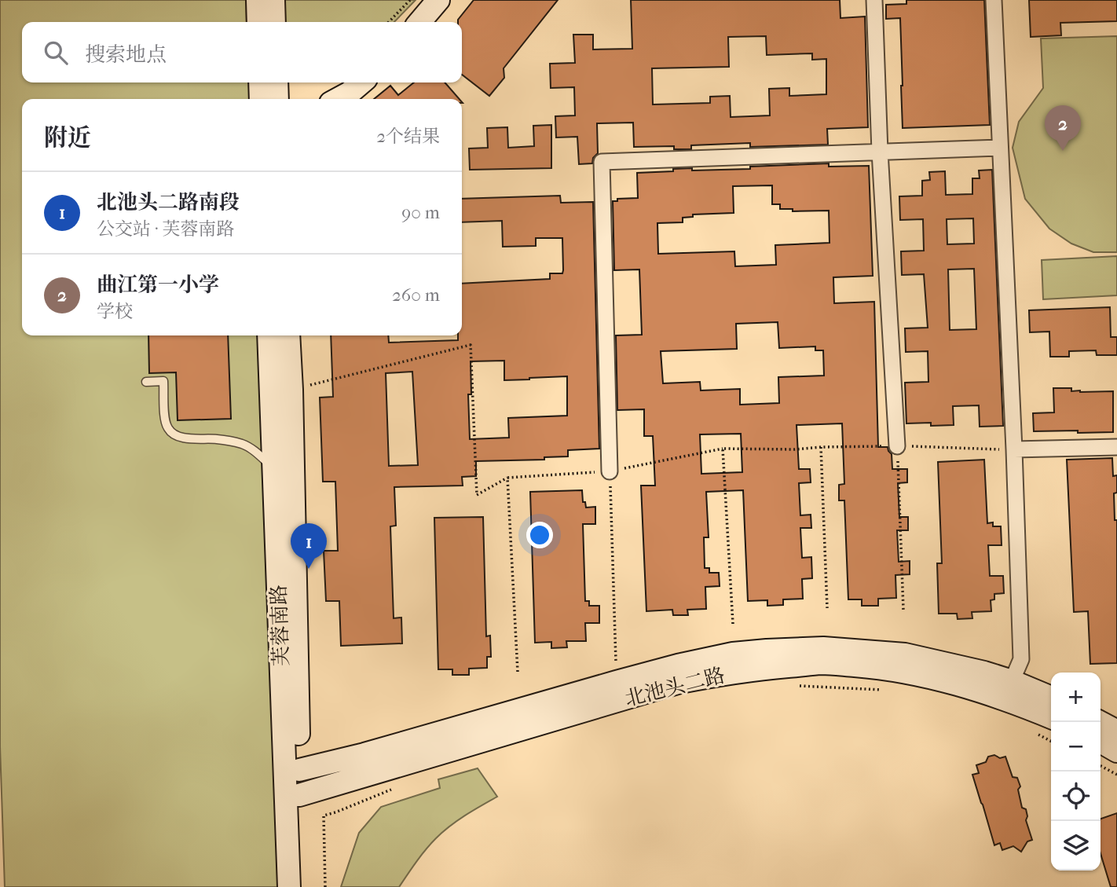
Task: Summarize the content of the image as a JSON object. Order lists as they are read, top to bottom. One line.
{"streets":{"main road":["芙蓉南路","北池头二路"]},"crossings":[["芙蓉南路","北池头二路"]],"page":{"search":"搜索地点","heading":["附近","2个结果"],"pins":["2","1"],"list":[{"mark":"1","name":"北池头二路南段","note":"公交站 · 芙蓉南路","value":"90 m"},{"mark":"2","name":"曲江第一小学","note":"学校","value":"260 m"}],"map_buttons":["+","−"]}}
